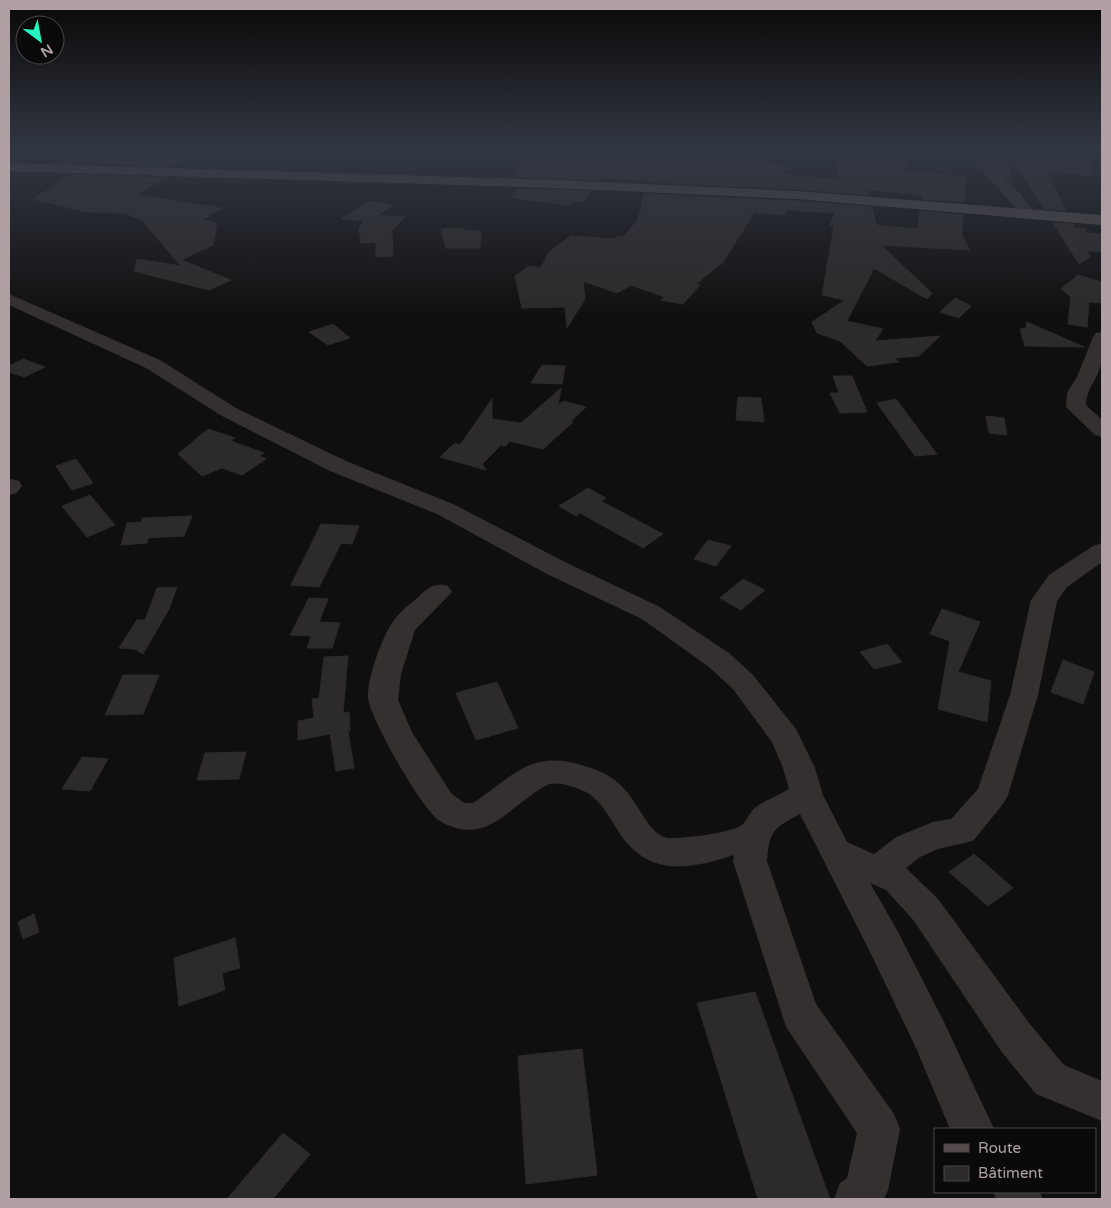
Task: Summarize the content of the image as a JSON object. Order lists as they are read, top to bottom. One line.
{"legend":["Route","Bâtiment"],"north":"bottom right"}
